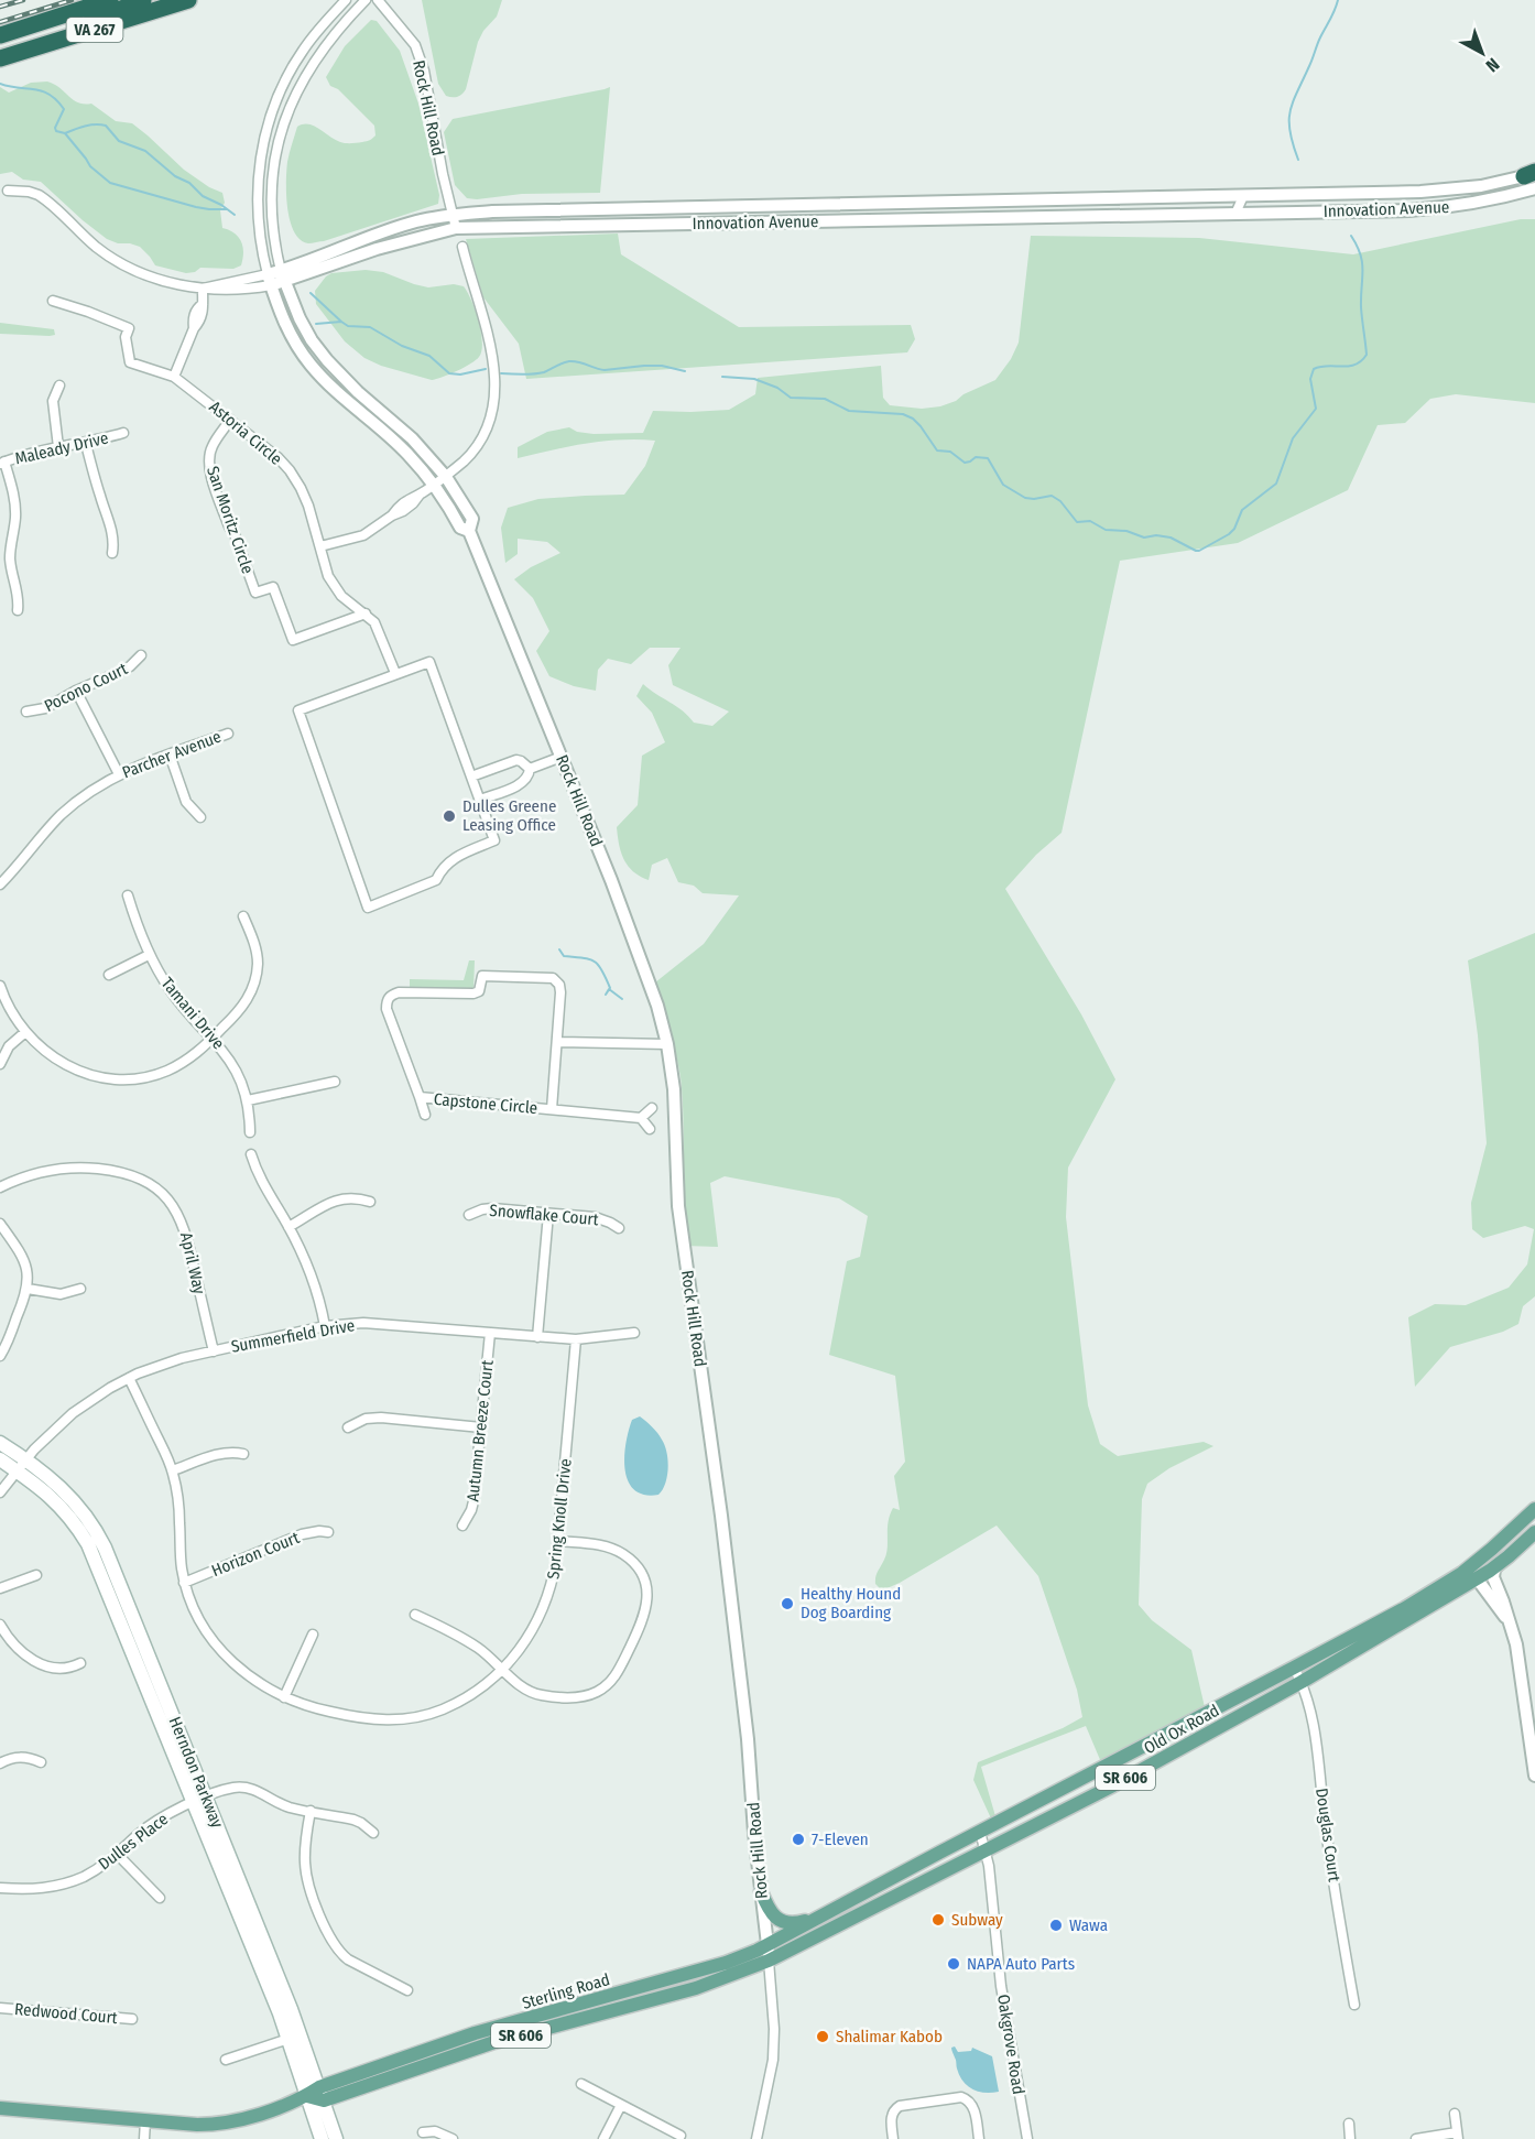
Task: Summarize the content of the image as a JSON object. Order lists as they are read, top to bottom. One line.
{"streets":{"highway":["VA 267"],"main road":["Old Ox Road","Herndon Parkway","SR 606","Sterling Road"],"street":["Rock Hill Road","Innovation Avenue","Astoria Circle","Maleady Drive","San Moritz Circle","Pocono Court","Parcher Avenue","Tamani Drive","Capstone Circle","Snowflake Court","April Way","Summerfield Drive","Autumn Breeze Court","Spring Knoll Drive","Horizon Court","Douglas Court","Dulles Place","Redwood Court","Oakgrove Road"]},"crossings":[["Rock Hill Road","Innovation Avenue"],["Rock Hill Road","Old Ox Road"],["Astoria Circle","San Moritz Circle"],["April Way","Summerfield Drive"],["Summerfield Drive","Autumn Breeze Court"],["Summerfield Drive","Spring Knoll Drive"],["Summerfield Drive","Herndon Parkway"],["Spring Knoll Drive","Horizon Court"],["Old Ox Road","Douglas Court"],["Old Ox Road","Sterling Road"],["Old Ox Road","Oakgrove Road"],["Herndon Parkway","Dulles Place"],["Herndon Parkway","Sterling Road"]],"places":["Dulles Greene Leasing Office","Healthy Hound Dog Boarding","7-Eleven","Subway","Wawa","NAPA Auto Parts","Shalimar Kabob"],"north":"bottom right"}
